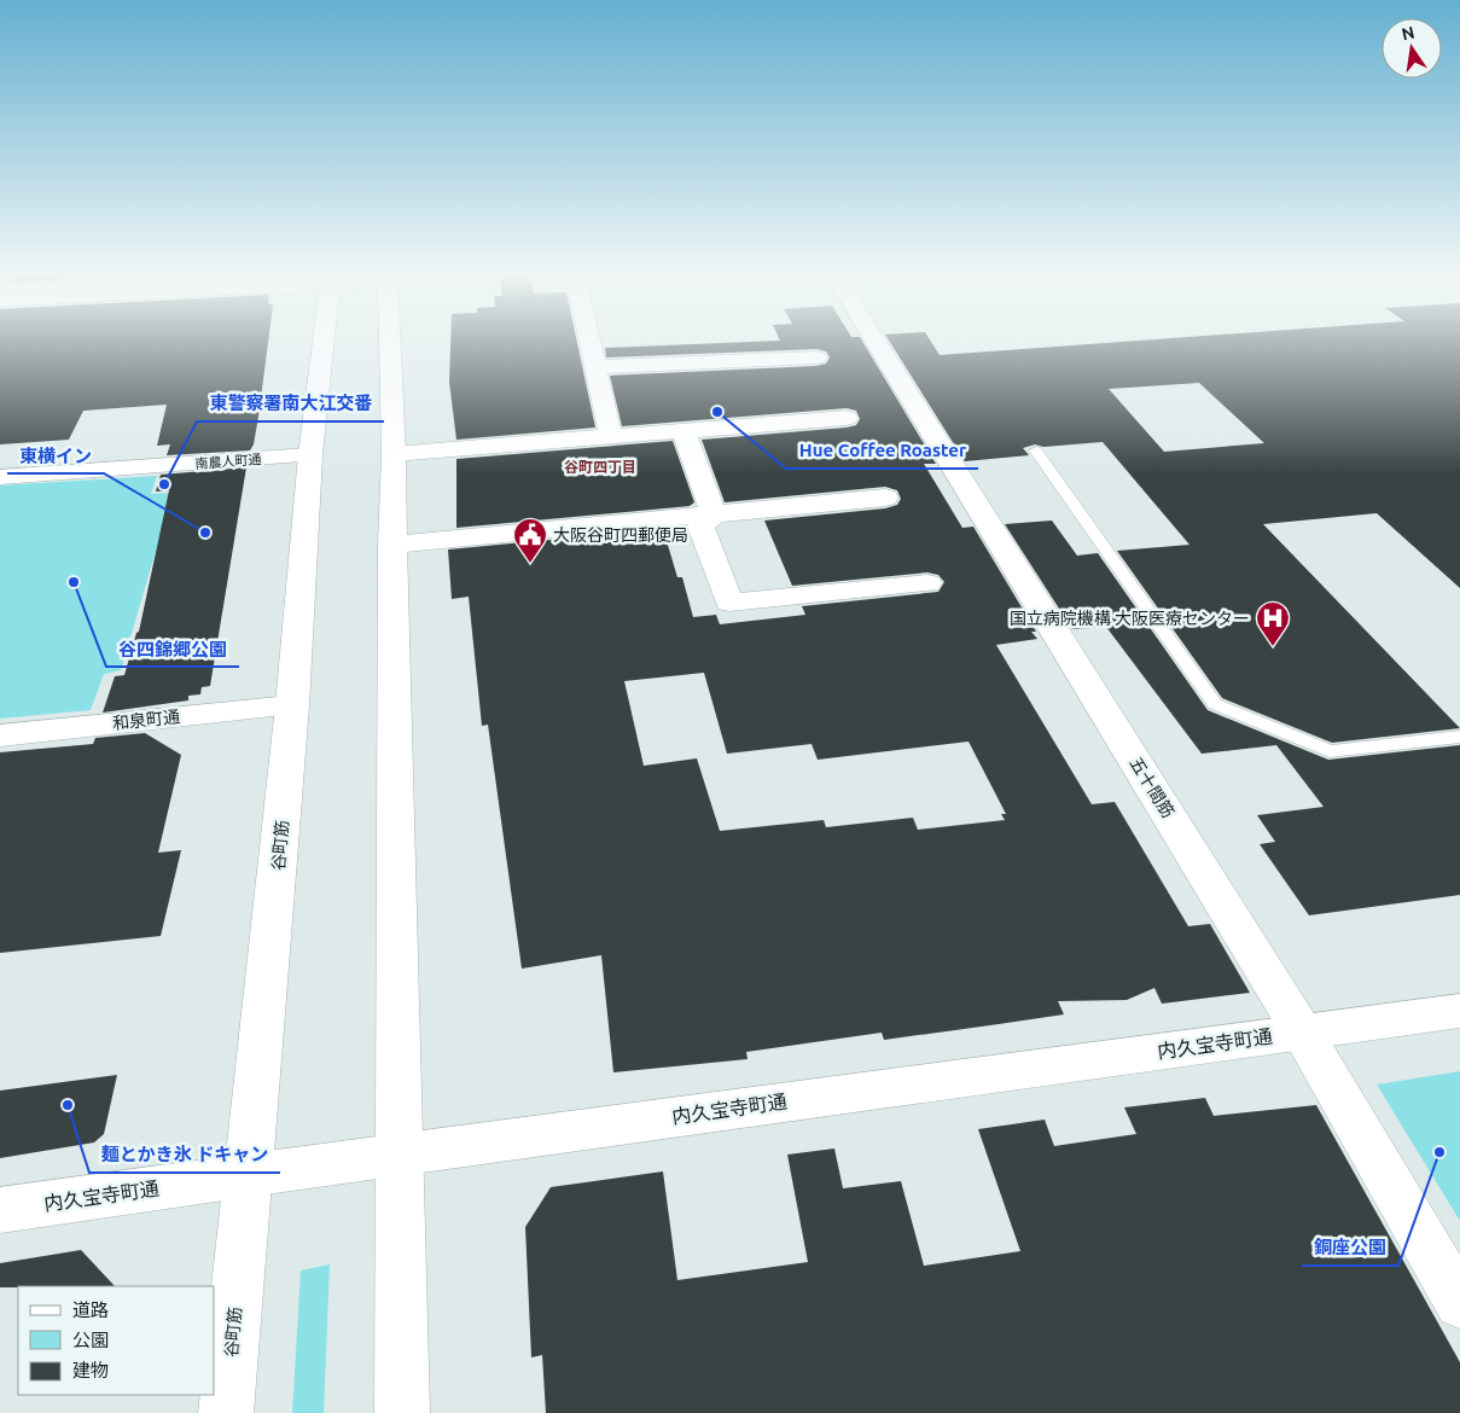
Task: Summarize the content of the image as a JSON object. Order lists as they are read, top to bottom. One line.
{"streets":{"main road":["南農人町通","和泉町通","五十間筋","谷町筋","内久宝寺町通"]},"crossings":[["南農人町通","谷町筋"],["和泉町通","谷町筋"],["五十間筋","内久宝寺町通"],["谷町筋","内久宝寺町通"]],"districts":["谷町四丁目"],"places":{"other":["Hue Coffee Roaster","東警察署南大江交番","東横イン","谷四錦郷公園","麺とかき氷 ドキャン","銅座公園"],"public building":["大阪谷町四郵便局"],"hospital":["国立病院機構 大阪医療センター"]},"legend":["道路","公園","建物"],"north":"top"}
